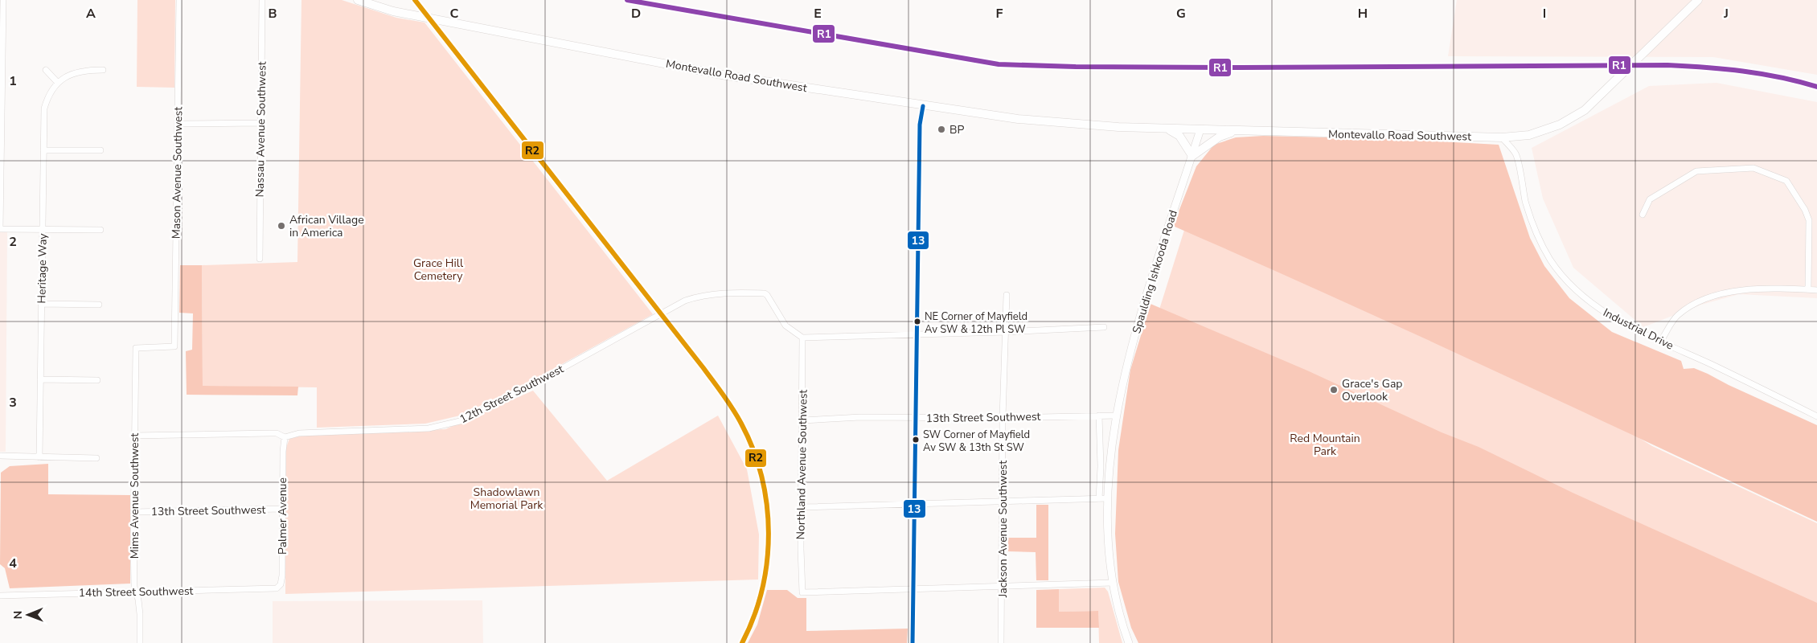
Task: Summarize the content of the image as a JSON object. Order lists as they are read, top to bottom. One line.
{"streets":{"main road":["Montevallo Road Southwest"],"street":["Nassau Avenue Southwest","Mason Avenue Southwest","Heritage Way","Spaulding Ishkooda Road","Industrial Drive","12th Street Southwest","13th Street Southwest","Northland Avenue Southwest","Mims Avenue Southwest","Palmer Avenue","Jackson Avenue Southwest","14th Street Southwest"]},"crossings":[["Montevallo Road Southwest","Spaulding Ishkooda Road"],["Montevallo Road Southwest","Industrial Drive"],["Mason Avenue Southwest","Mims Avenue Southwest"],["Spaulding Ishkooda Road","13th Street Southwest"],["12th Street Southwest","Northland Avenue Southwest"],["12th Street Southwest","Mims Avenue Southwest"],["12th Street Southwest","Palmer Avenue"],["13th Street Southwest","Northland Avenue Southwest"],["13th Street Southwest","Mims Avenue Southwest"],["13th Street Southwest","Palmer Avenue"],["13th Street Southwest","Jackson Avenue Southwest"],["Mims Avenue Southwest","14th Street Southwest"],["Palmer Avenue","14th Street Southwest"]],"parks":["Grace Hill Cemetery","Red Mountain Park","Shadowlawn Memorial Park"],"places":["BP","African Village in America","NE Corner of Mayfield Av SW & 12th Pl SW","Grace's Gap Overlook","SW Corner of Mayfield Av SW & 13th St SW"],"lines":["transit line R1","transit line R2","transit line 13"],"north":"left","grid":{"columns":["A","B","C","D","E","F","G","H","I","J"],"rows":["1","2","3","4"]}}
